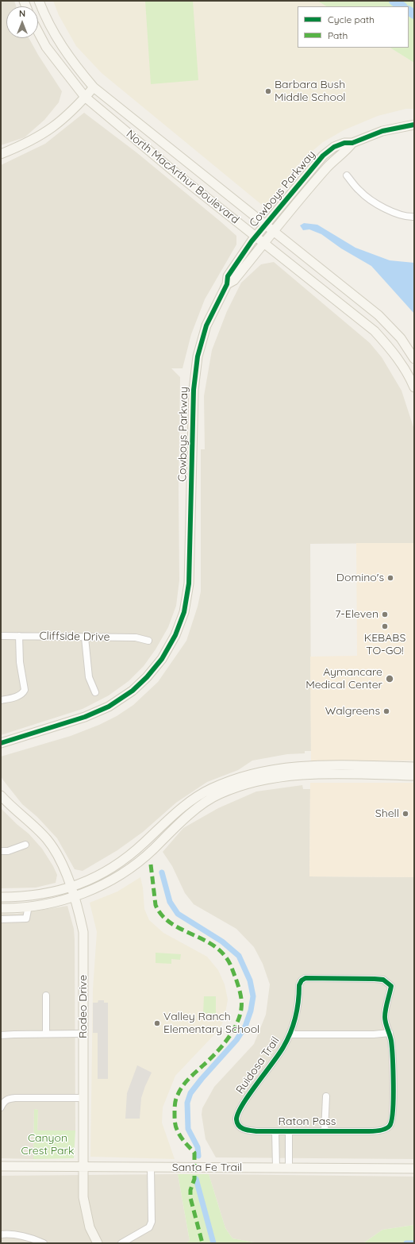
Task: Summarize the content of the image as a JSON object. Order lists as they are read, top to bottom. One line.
{"streets":{"street":["North MacArthur Boulevard","Cowboys Parkway","Cliffside Drive","Rodeo Drive","Ruidosa Trail","Raton Pass","Santa Fe Trail"]},"crossings":[["North MacArthur Boulevard","Cowboys Parkway"],["Rodeo Drive","Santa Fe Trail"],["Ruidosa Trail","Raton Pass"]],"parks":["Canyon Crest Park"],"places":["Barbara Bush Middle School","Domino's","7-Eleven","KEBABS TO-GO!","Aymancare Medical Center","Walgreens","Shell","Valley Ranch Elementary School"],"legend":["Cycle path","Path"],"north":"top"}
